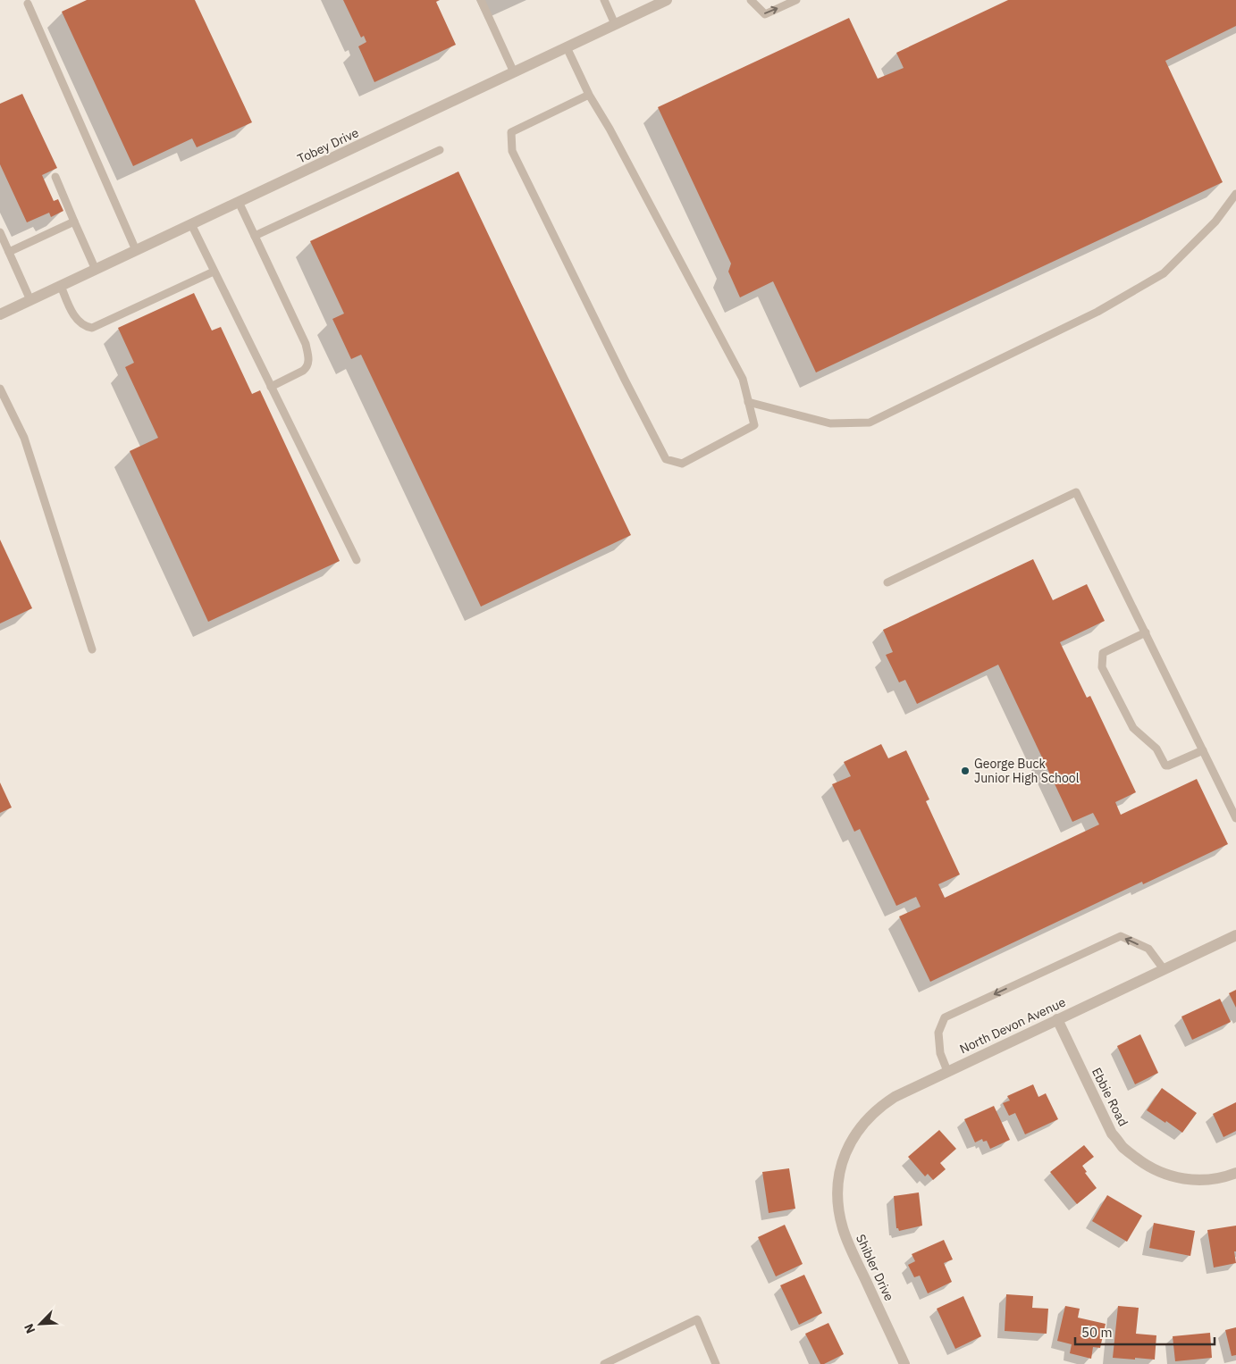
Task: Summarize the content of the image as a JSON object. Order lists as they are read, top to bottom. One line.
{"streets":{"street":["Tobey Drive","North Devon Avenue","Ebbie Road","Shibler Drive"]},"crossings":[["North Devon Avenue","Ebbie Road"],["North Devon Avenue","Shibler Drive"]],"places":["George Buck Junior High School"],"scale_bar":"50 m","north":"bottom left"}
